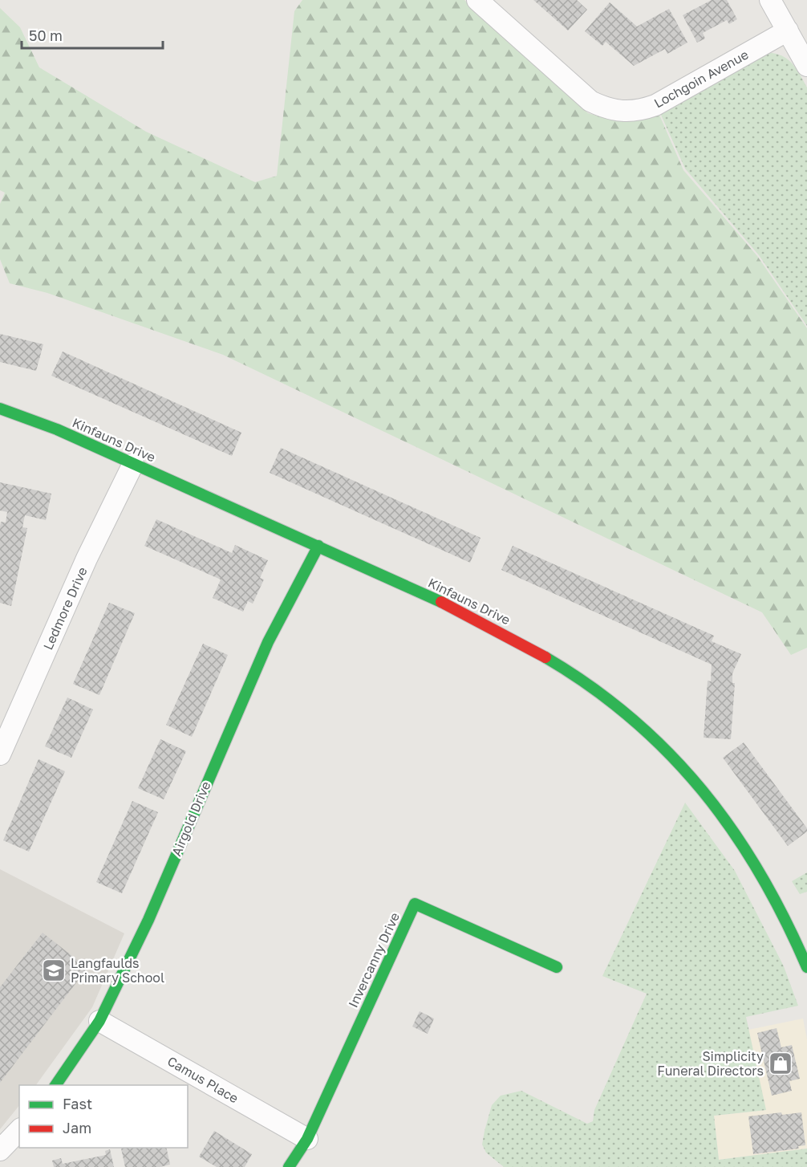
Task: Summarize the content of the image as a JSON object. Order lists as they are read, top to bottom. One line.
{"streets":{"street":["Lochgoin Avenue","Kinfauns Drive","Ledmore Drive","Airgold Drive","Invercanny Drive","Camus Place"]},"crossings":[["Kinfauns Drive","Ledmore Drive"],["Kinfauns Drive","Airgold Drive"],["Airgold Drive","Camus Place"],["Invercanny Drive","Camus Place"]],"places":{"school or university":["Langfaulds Primary School"],"shop":["Simplicity Funeral Directors"]},"legend":["Fast","Jam"],"scale_bar":"50 m"}
